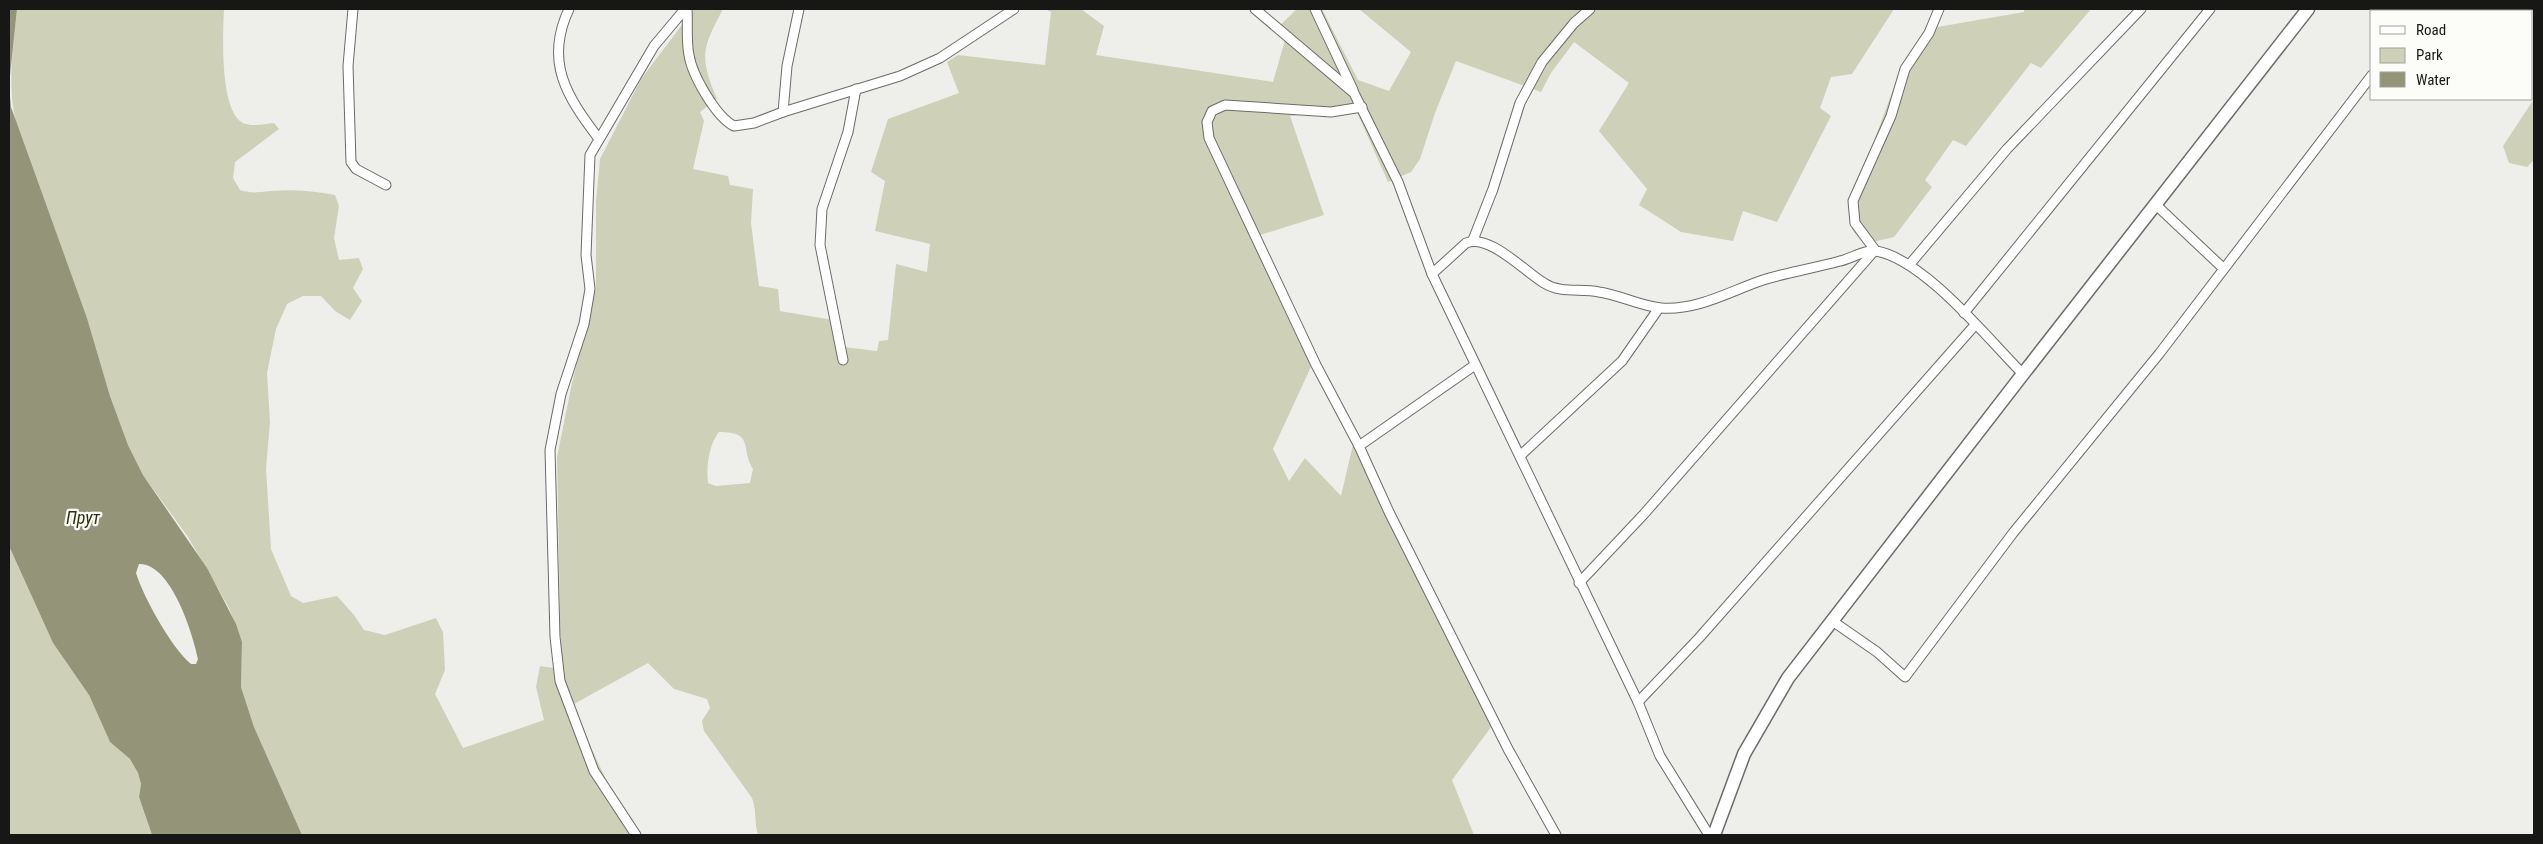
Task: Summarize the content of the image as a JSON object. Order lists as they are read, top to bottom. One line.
{"water":["Прут"],"legend":["Road","Park","Water"]}
